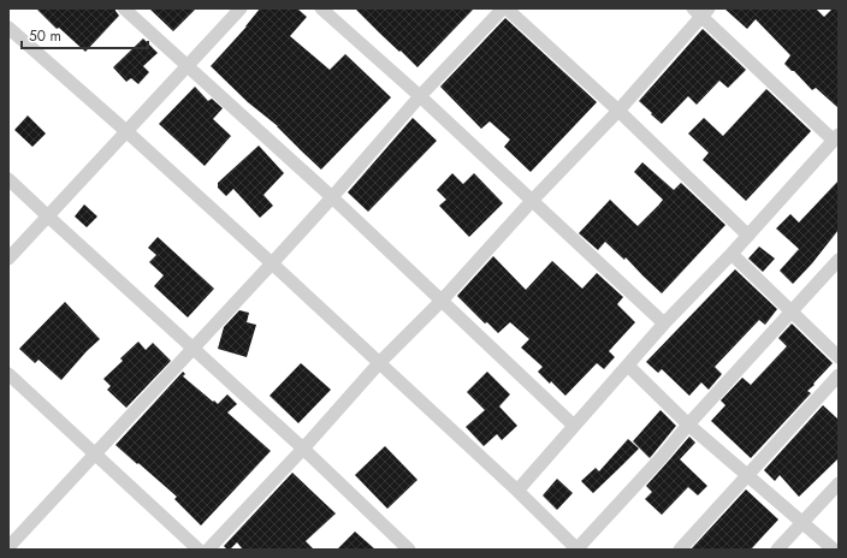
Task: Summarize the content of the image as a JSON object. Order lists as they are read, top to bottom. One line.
{"scale_bar":"50 m"}
